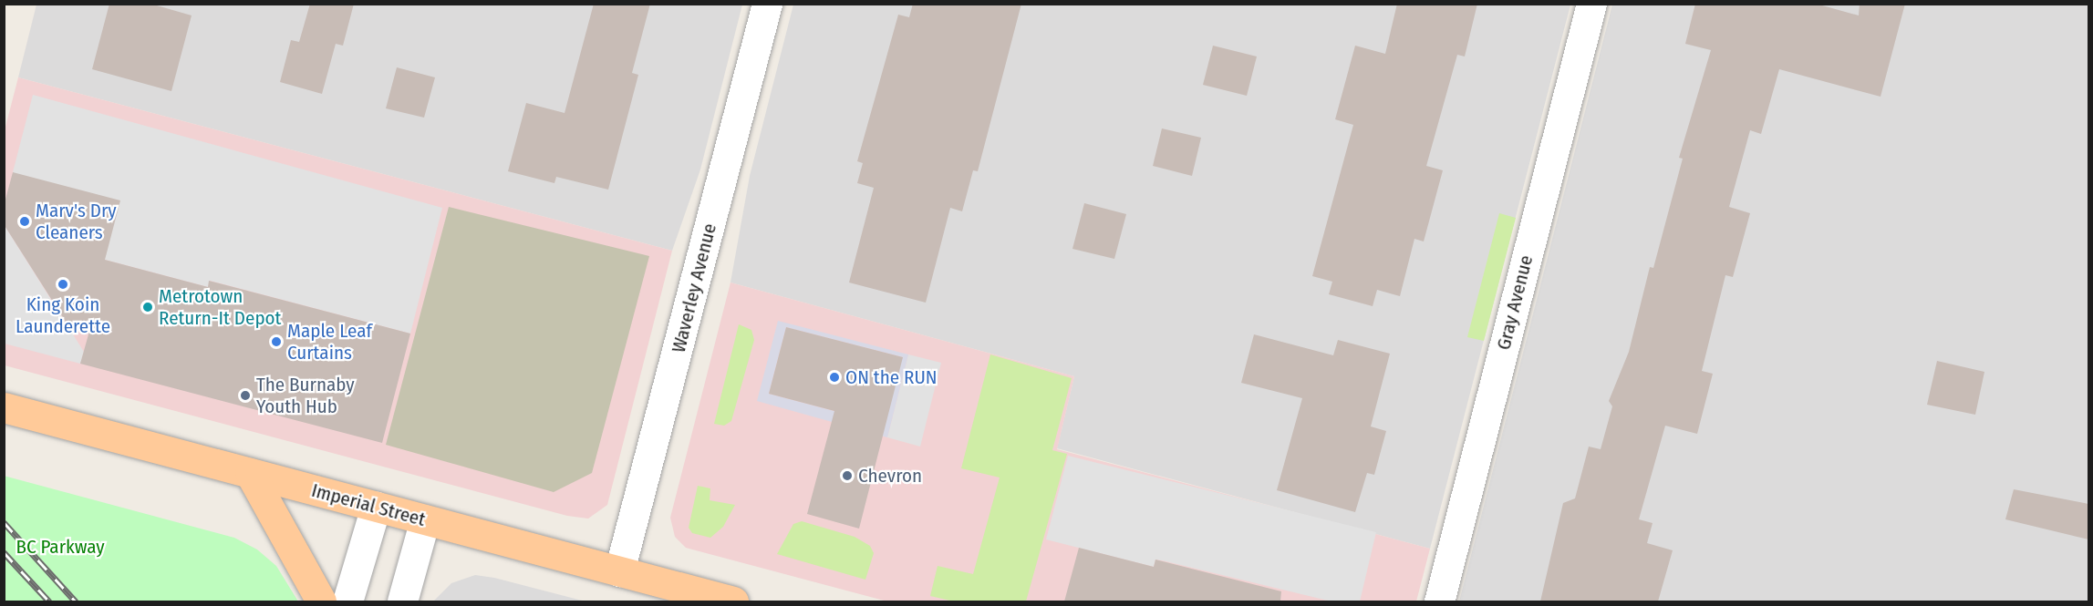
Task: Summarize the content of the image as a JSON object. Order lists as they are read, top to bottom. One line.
{"streets":{"main road":["Imperial Street"],"street":["Waverley Avenue","Gray Avenue"]},"crossings":[["Waverley Avenue","Imperial Street"]],"parks":["BC Parkway"],"places":["Marv's Dry Cleaners","King Koin Launderette","Metrotown Return-It Depot","Maple Leaf Curtains","ON the RUN","The Burnaby Youth Hub","Chevron"]}
